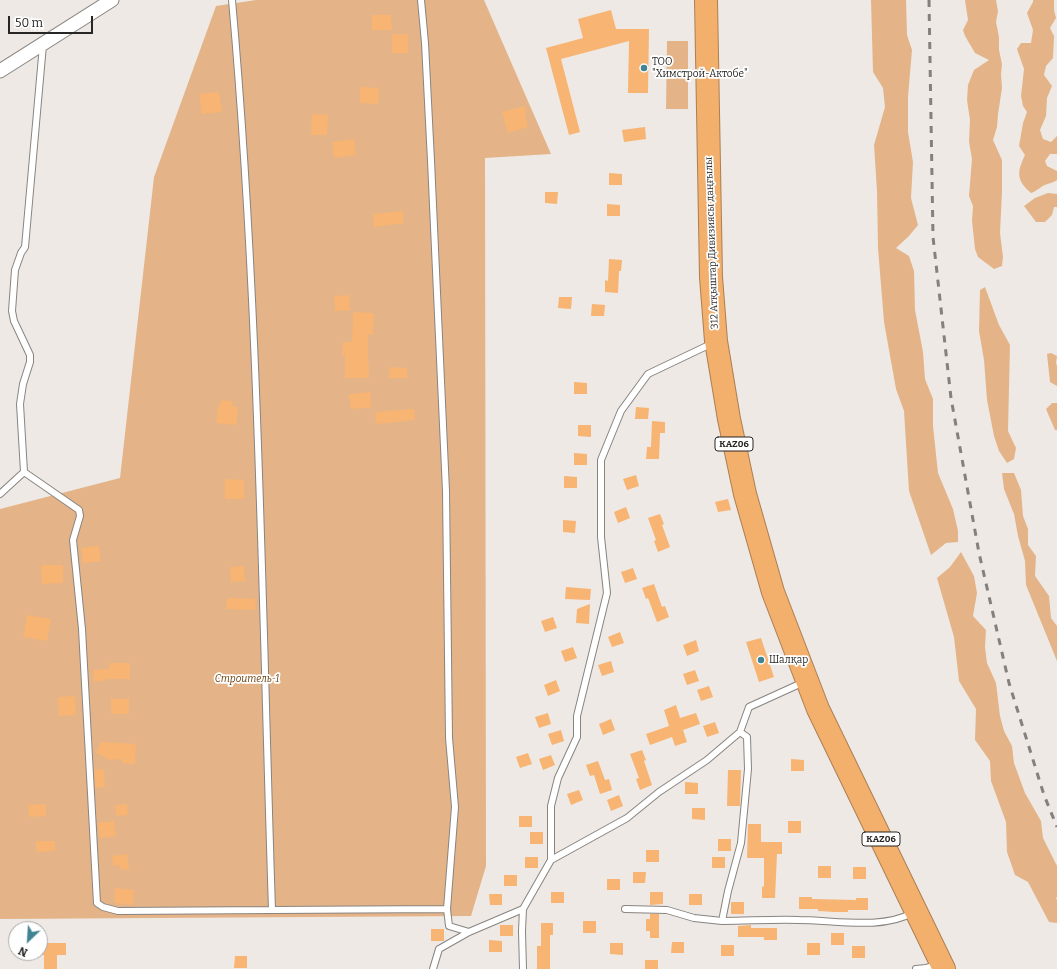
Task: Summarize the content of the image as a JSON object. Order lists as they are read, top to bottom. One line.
{"streets":{"highway":["312 Атқыштар Дивизиясы даңғылы","KАZ06"]},"parks":["Строитель-1"],"places":["ТОО \"Химстрой-Актобе\"","Шалқар"],"scale_bar":"50 m","north":"bottom left"}
